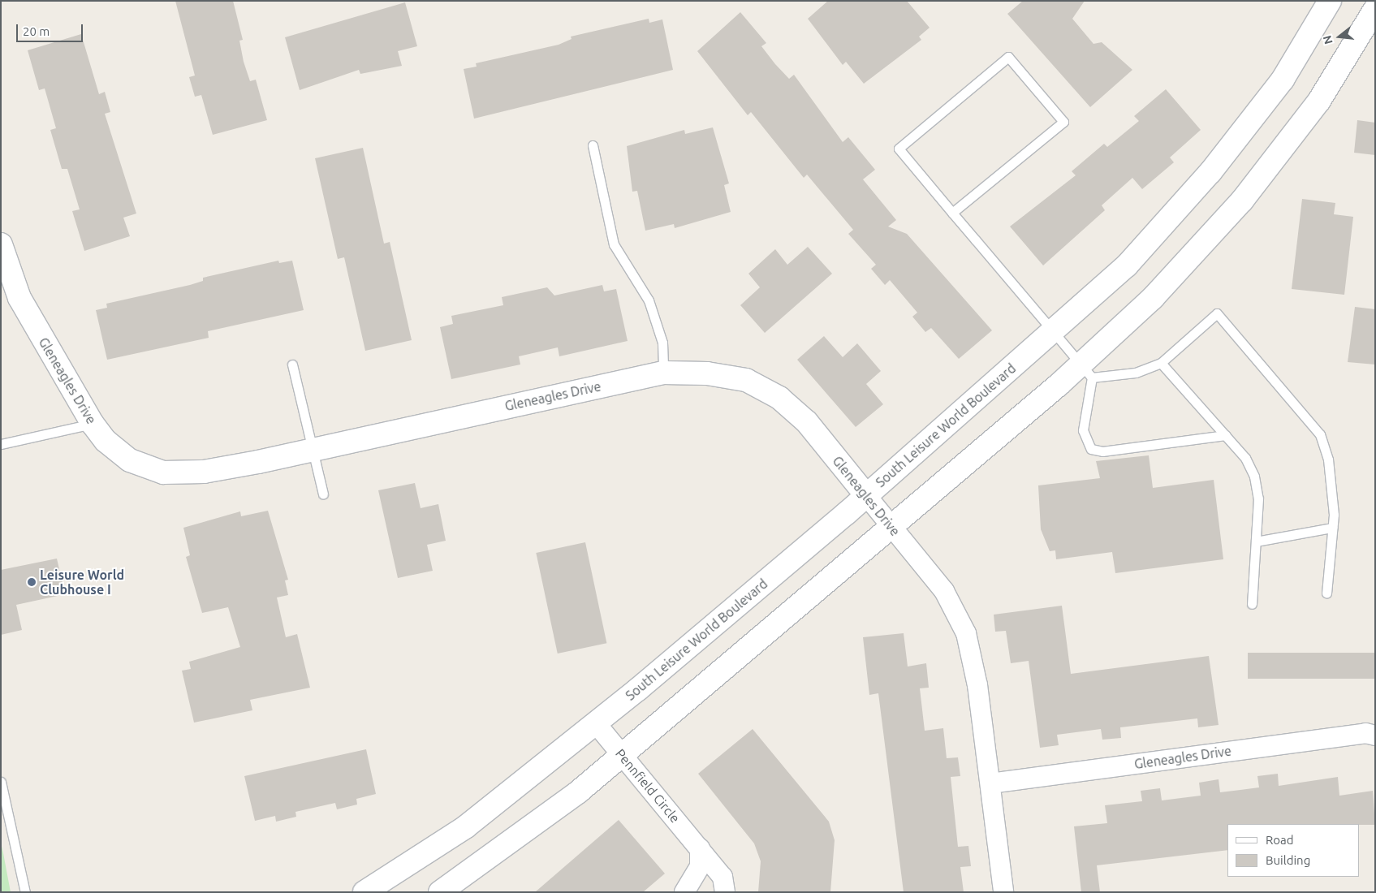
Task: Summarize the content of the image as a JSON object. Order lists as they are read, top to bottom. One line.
{"streets":{"street":["Gleneagles Drive","South Leisure World Boulevard","Pennfield Circle"]},"crossings":[["Gleneagles Drive","South Leisure World Boulevard"],["South Leisure World Boulevard","Pennfield Circle"]],"places":["Leisure World Clubhouse I"],"legend":["Road","Building"],"scale_bar":"20 m","north":"left"}
